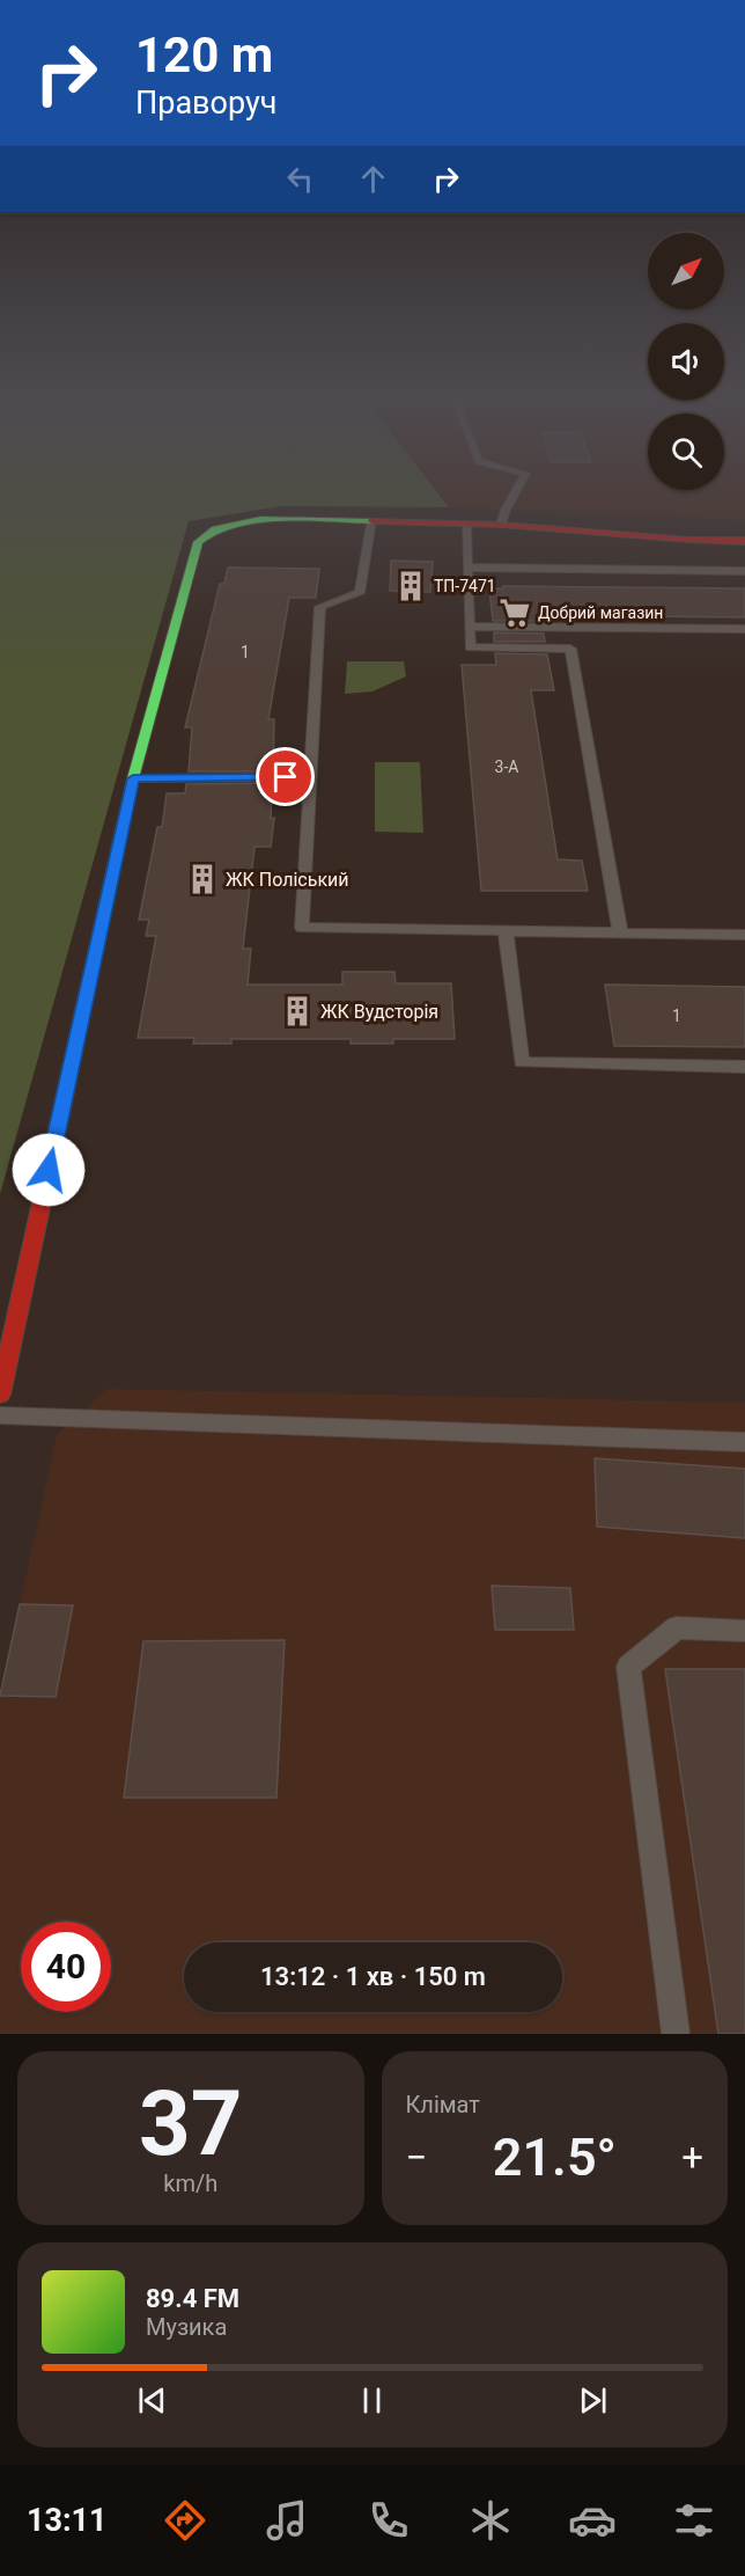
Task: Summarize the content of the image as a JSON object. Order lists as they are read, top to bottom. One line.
{"places":{"building":["ТП-7471","ЖК Поліський","ЖК Вудсторія"],"supermarket":["Добрий магазин"]},"house_numbers":["1","3-А","1"],"north":"top right","page":{"turn":["120 m","Праворуч"],"limit":"40","trip":"13:12 · 1 хв · 150 m","tile":[["37","km/h"],"Клімат"],"heat":["−","21.5°","+"],"song":["89.4 FM","Музика"],"tabs":"13:11"}}
